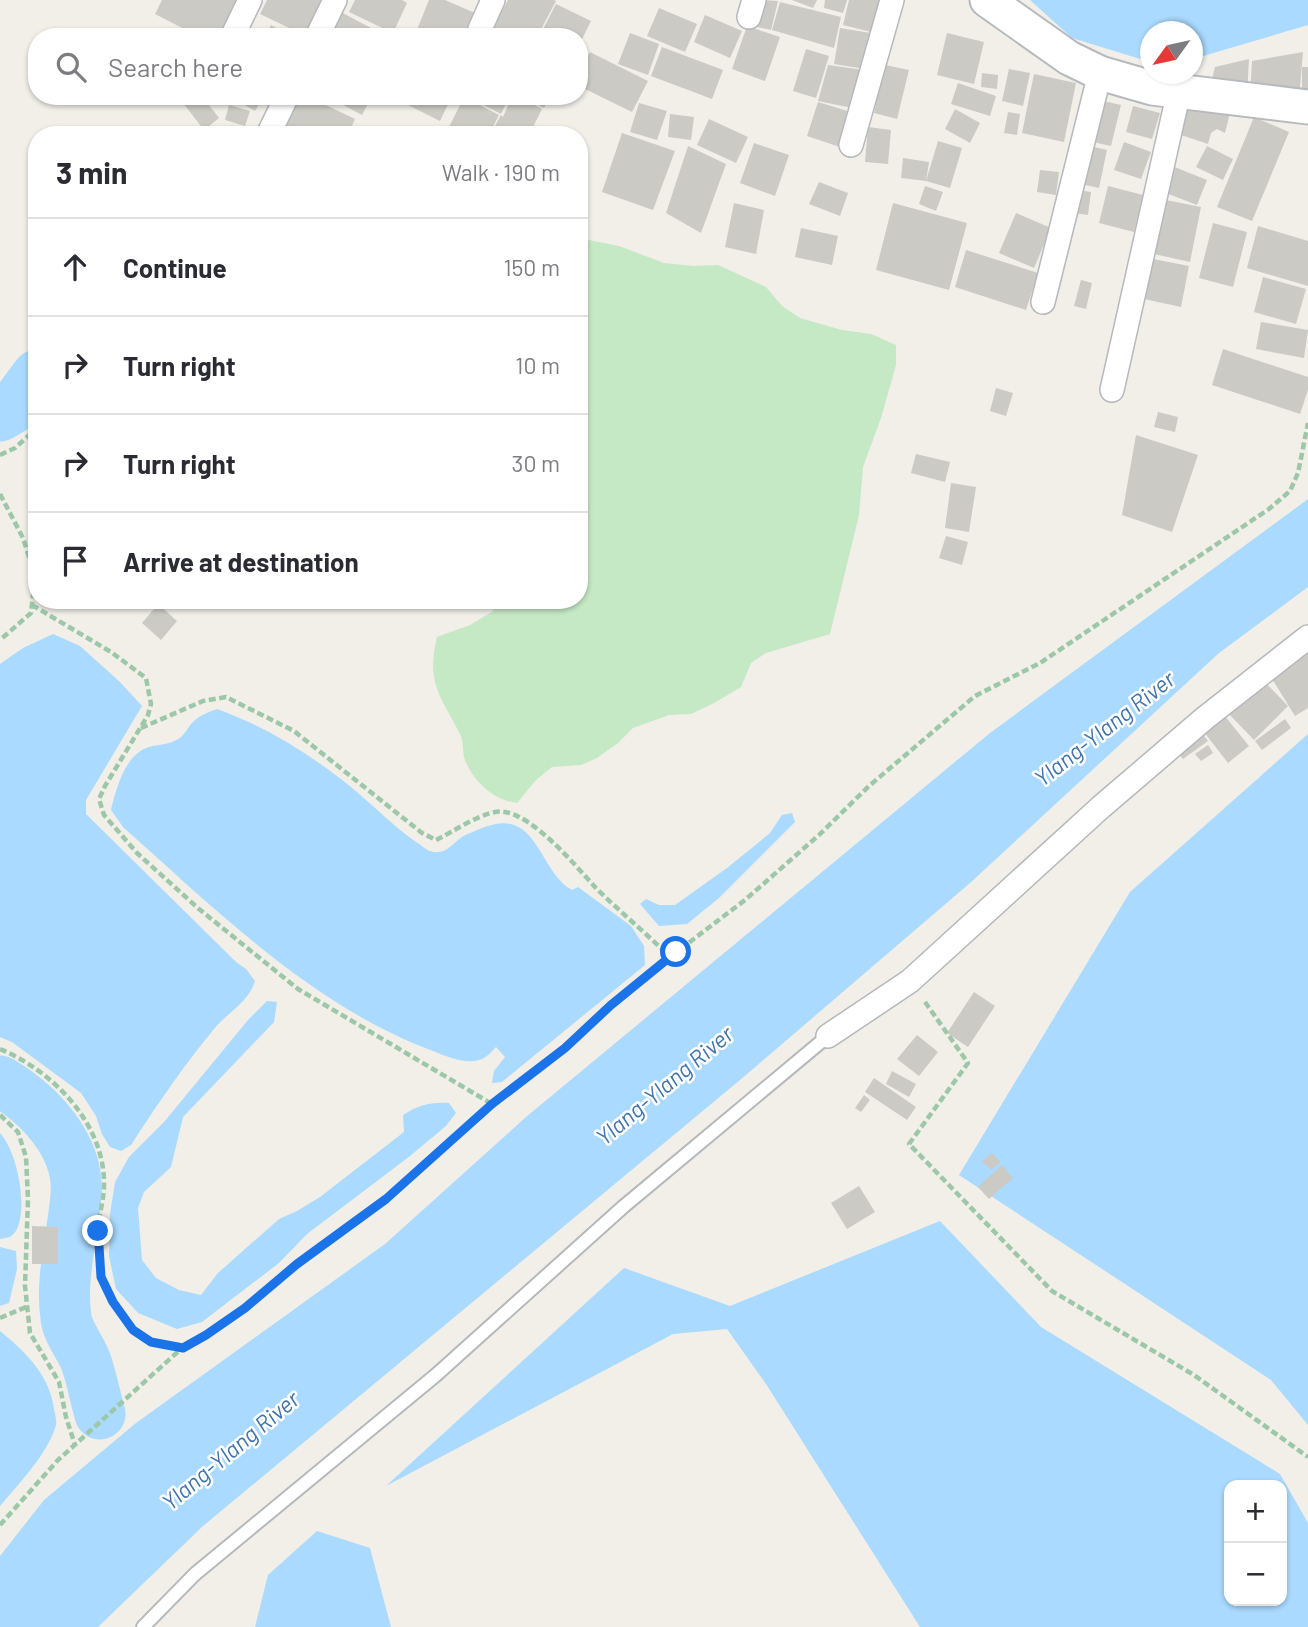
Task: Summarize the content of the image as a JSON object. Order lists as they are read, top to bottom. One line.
{"water":["Ylang-Ylang River"],"north":"bottom left","page":{"search":"Search here","heading":["3 min","Walk · 190 m"],"list":[["Continue","150 m"],["Turn right","10 m"],["Turn right","30 m"],"Arrive at destination"],"map_buttons":["+","−"]}}
